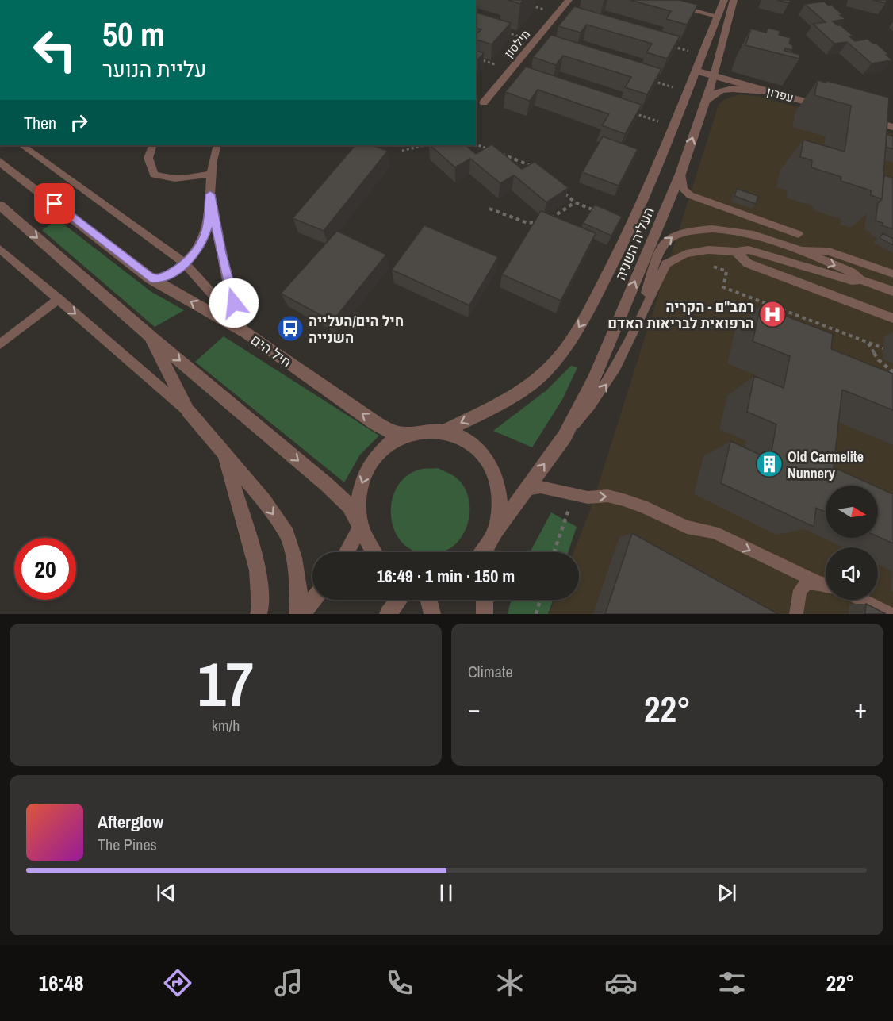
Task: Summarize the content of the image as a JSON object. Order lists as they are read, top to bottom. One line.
{"streets":{"street":["מילסון","עפרון","העליה השניה","חיל הים"]},"crossings":[["עפרון","העליה השניה"]],"places":{"hospital":["רמב\"ם - הקריה הרפואית לבריאות האדם"],"bus stop":["חיל הים/העלייה השנייה"],"building":["Old Carmelite Nunnery"]},"north":"right","page":{"turn":["50 m","עליית הנוער"],"then":"Then","limit":"20","trip":"16:49 · 1 min · 150 m","tile":[["17","km/h"],"Climate"],"heat":["−","22°","+"],"song":["Afterglow","The Pines"],"tabs":["16:48","22°"]}}
